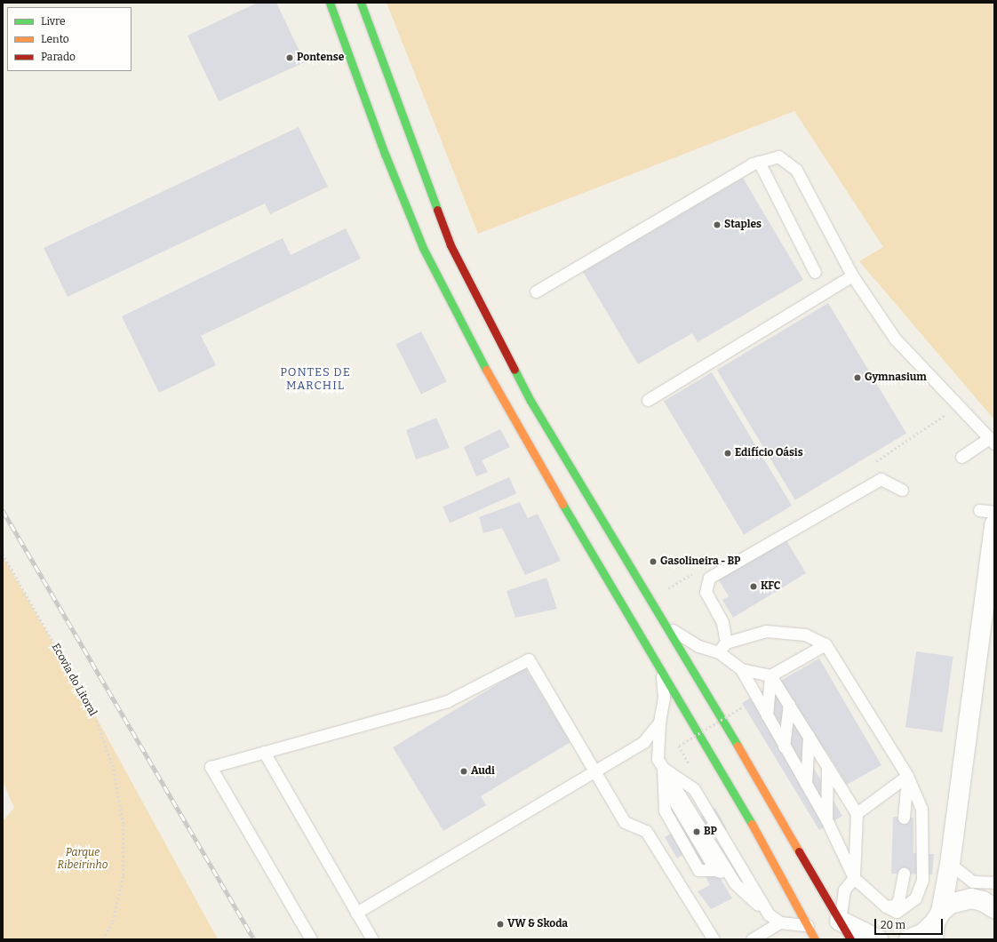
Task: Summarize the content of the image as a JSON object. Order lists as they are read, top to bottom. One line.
{"streets":{"path":["Ecovia do Litoral"]},"districts":["PONTES DE MARCHIL"],"parks":["Parque Ribeirinho"],"places":["Pontense","Staples","Gymnasium","Edifício Oásis","Gasolineira - BP","KFC","Audi","BP","VW & Skoda"],"legend":["Livre","Lento","Parado"],"scale_bar":"20 m"}
